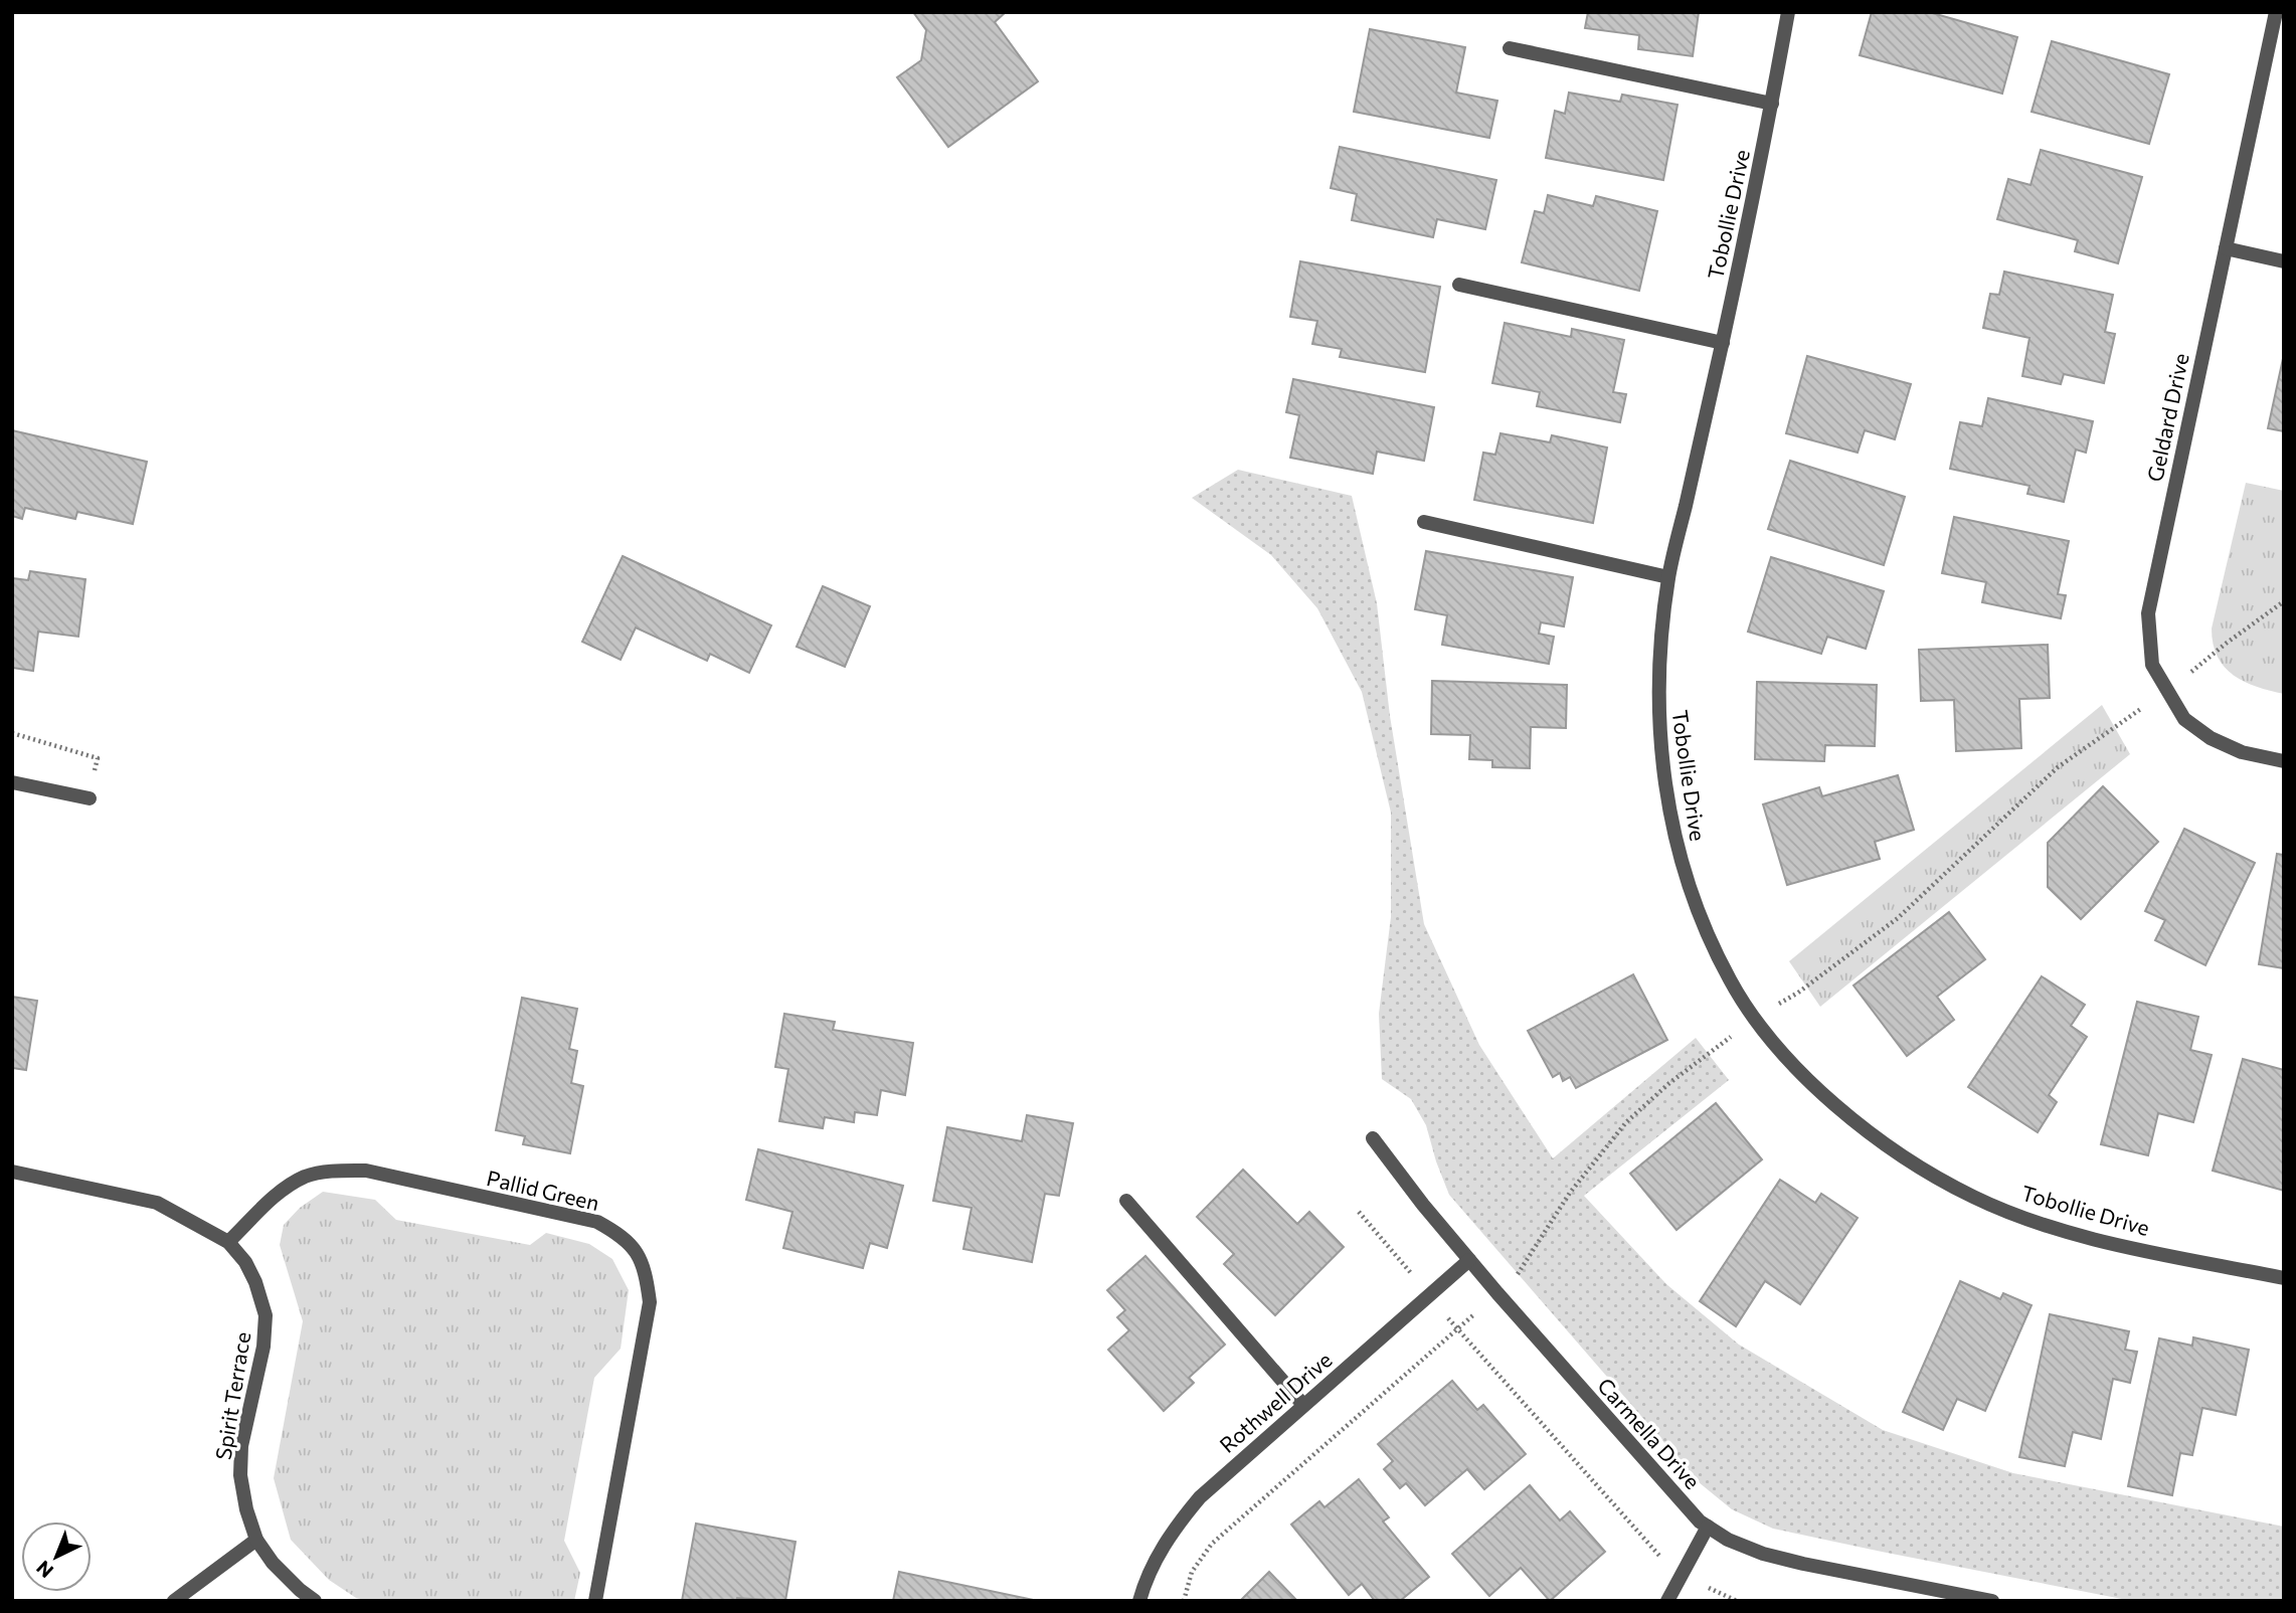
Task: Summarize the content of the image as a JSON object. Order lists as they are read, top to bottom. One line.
{"streets":{"street":["Tobollie Drive","Geldard Drive","Pallid Green","Spirit Terrace","Rothwell Drive","Carmella Drive"]},"crossings":[["Pallid Green","Spirit Terrace"],["Rothwell Drive","Carmella Drive"]],"north":"bottom left"}
